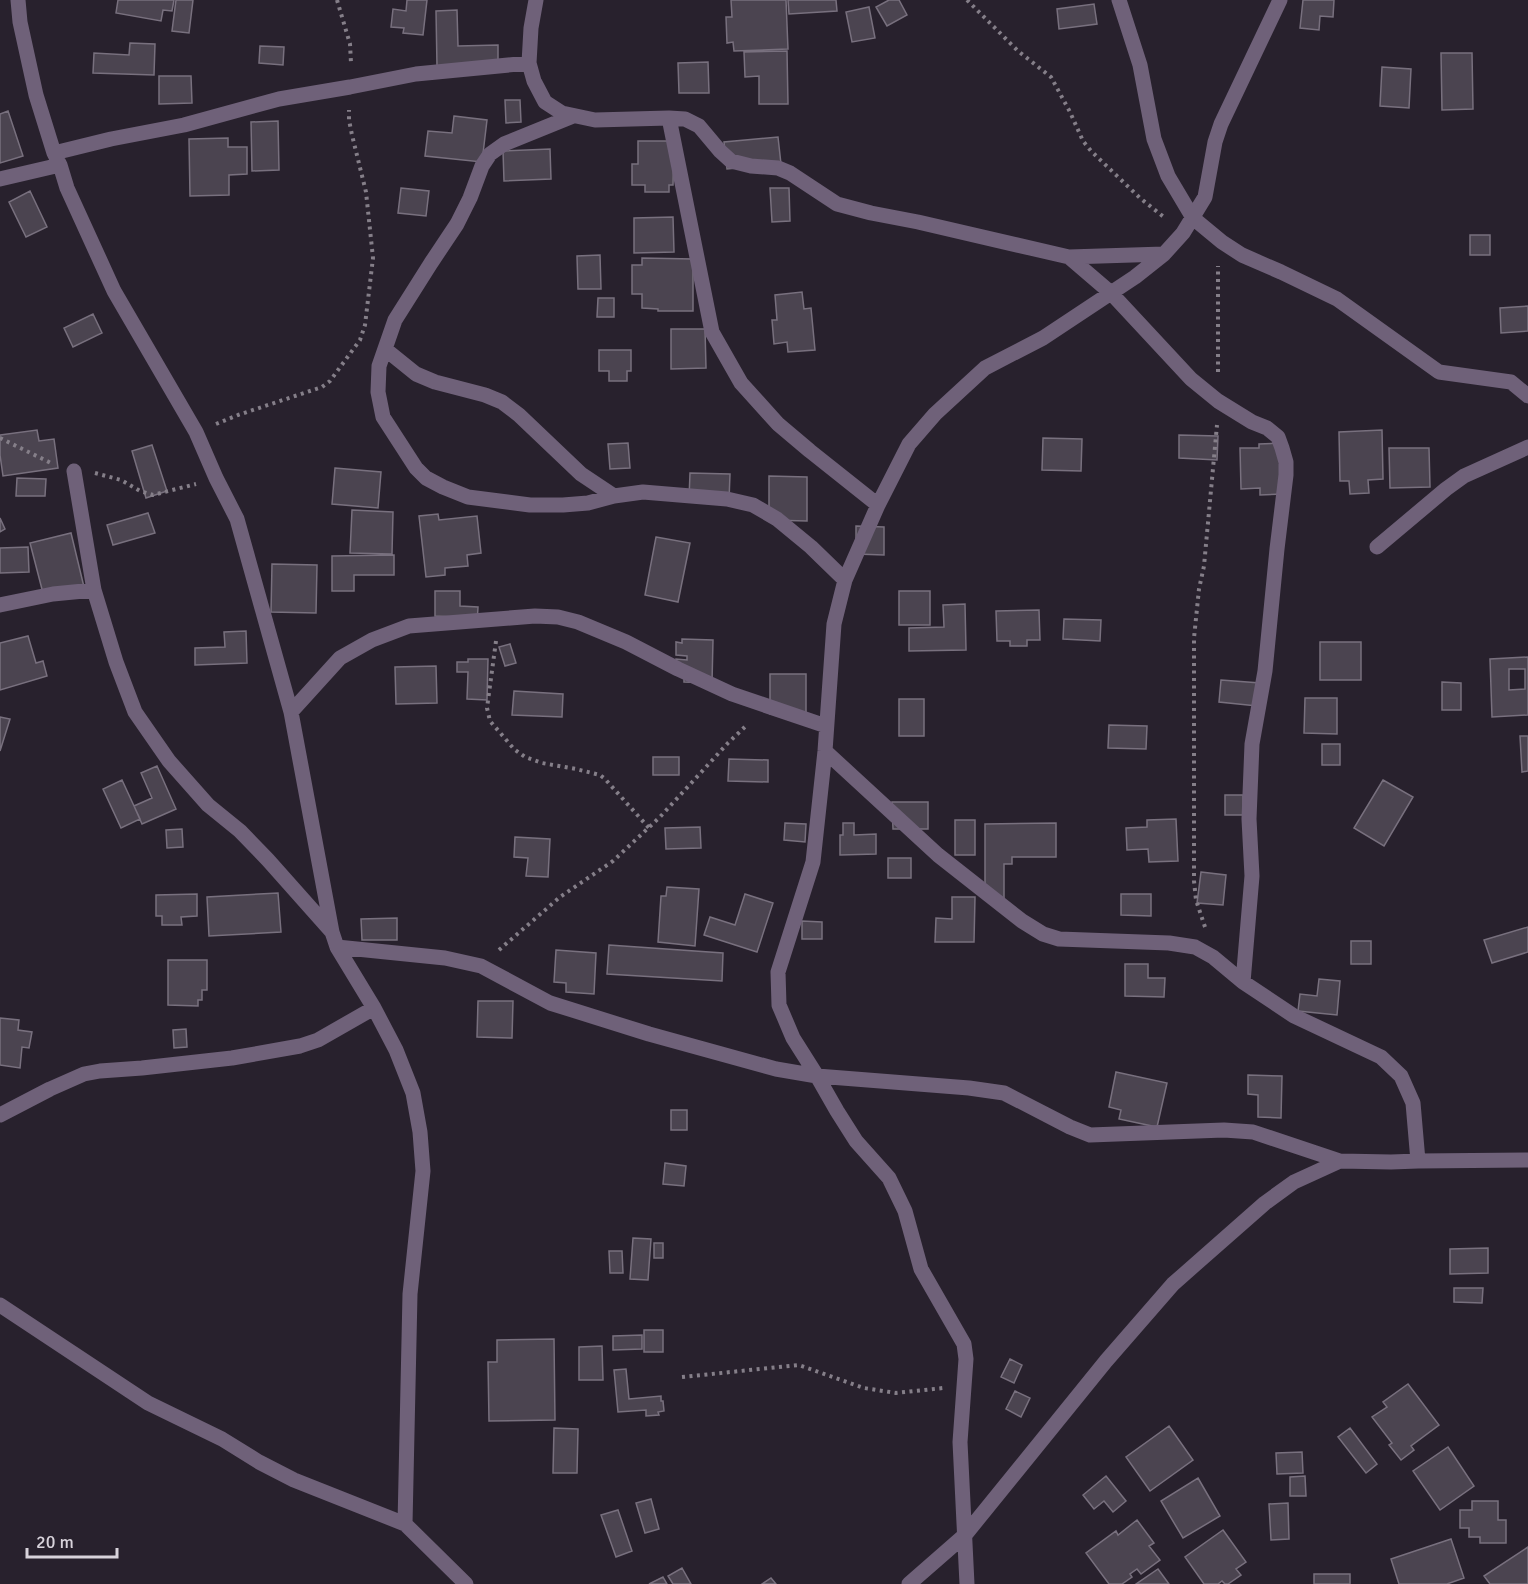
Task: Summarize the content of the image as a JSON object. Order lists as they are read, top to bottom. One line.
{"scale_bar":"20 m"}
